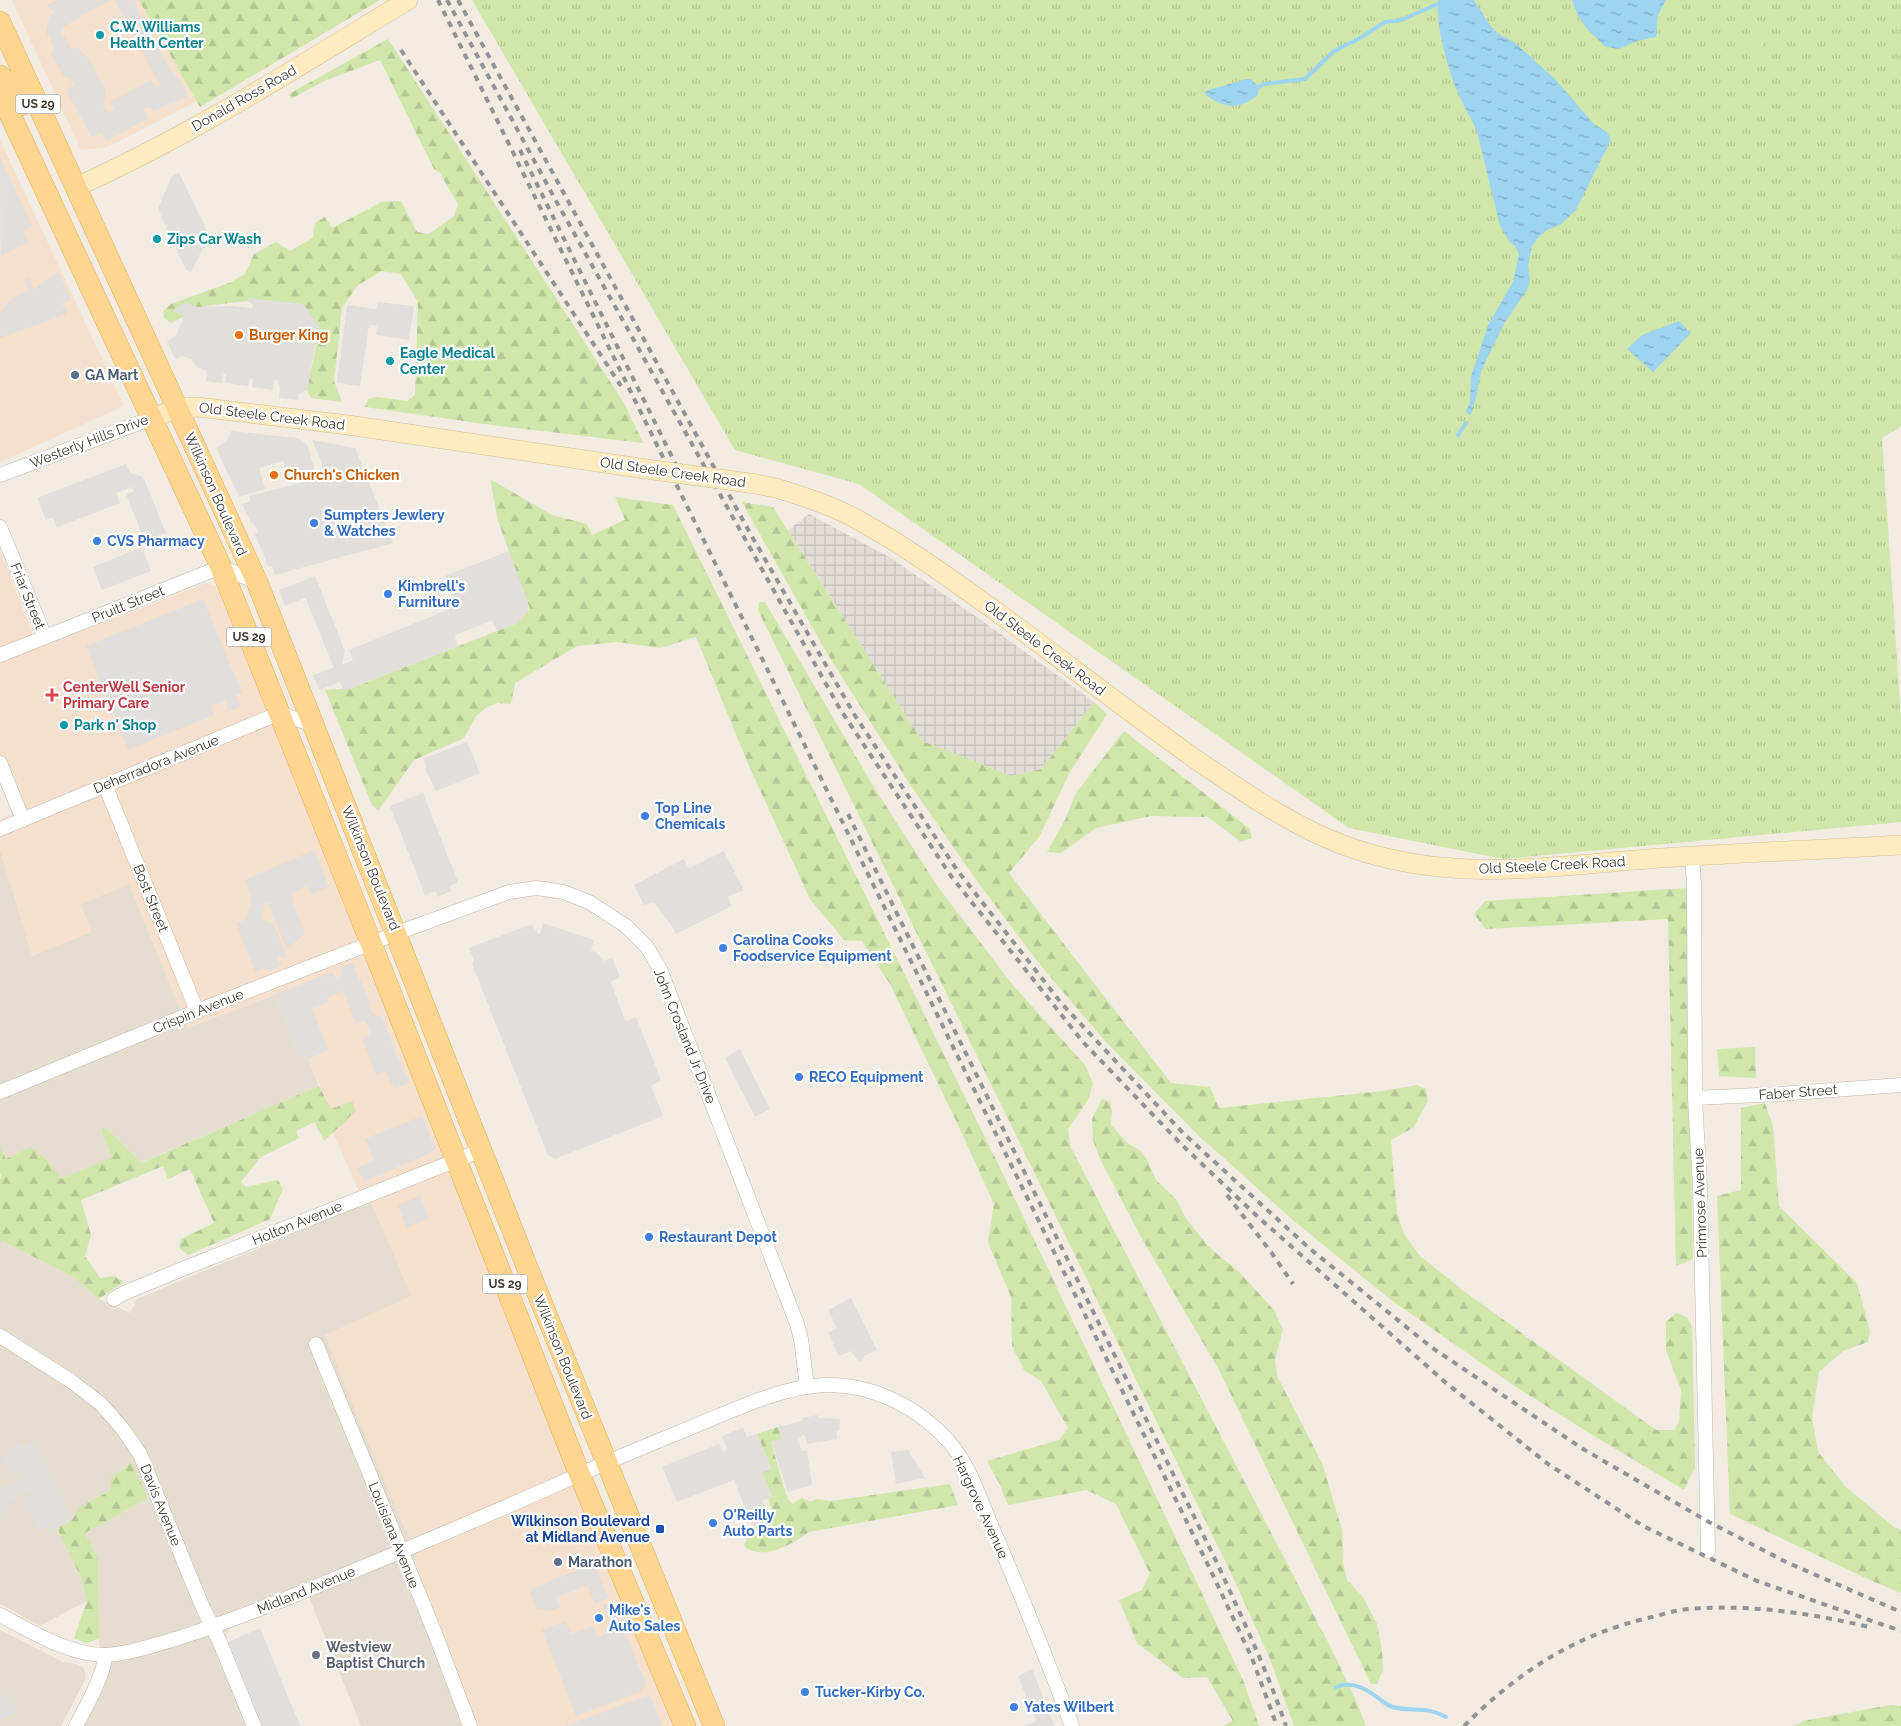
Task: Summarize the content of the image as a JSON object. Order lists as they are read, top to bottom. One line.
{"streets":{"main road":["Donald Ross Road","US 29","Old Steele Creek Road","Westerly Hills Drive","Wilkinson Boulevard"],"street":["Friar Street","Pruitt Street","Deherradora Avenue","Bost Street","Crispin Avenue","John Crosland Jr Drive","Faber Street","Primrose Avenue","Holton Avenue","Davis Avenue","Hargrove Avenue","Louisiana Avenue","Midland Avenue"]},"crossings":[["Donald Ross Road","Wilkinson Boulevard"],["Old Steele Creek Road","Westerly Hills Drive"],["Old Steele Creek Road","Wilkinson Boulevard"],["Old Steele Creek Road","Primrose Avenue"],["Westerly Hills Drive","Wilkinson Boulevard"],["Wilkinson Boulevard","Pruitt Street"],["Wilkinson Boulevard","Deherradora Avenue"],["Wilkinson Boulevard","Crispin Avenue"],["Wilkinson Boulevard","John Crosland Jr Drive"],["Wilkinson Boulevard","Holton Avenue"],["Wilkinson Boulevard","Hargrove Avenue"],["Wilkinson Boulevard","Midland Avenue"],["Friar Street","Pruitt Street"],["Deherradora Avenue","Bost Street"],["Bost Street","Crispin Avenue"],["Crispin Avenue","John Crosland Jr Drive"],["John Crosland Jr Drive","Hargrove Avenue"],["Faber Street","Primrose Avenue"],["Davis Avenue","Midland Avenue"],["Hargrove Avenue","Midland Avenue"],["Louisiana Avenue","Midland Avenue"]],"places":{"other":["C.W. Williams Health Center","Zips Car Wash","Burger King","Eagle Medical Center","GA Mart","Church's Chicken","Sumpters Jewlery & Watches","CVS Pharmacy","Kimbrell's Furniture","Park n' Shop","Top Line Chemicals","Carolina Cooks Foodservice Equipment","RECO Equipment","Restaurant Depot","O'Reilly Auto Parts","Marathon","Mike's Auto Sales","Westview Baptist Church","Tucker-Kirby Co.","Yates Wilbert"],"health":["CenterWell Senior Primary Care"],"transit":["Wilkinson Boulevard at Midland Avenue"]}}
